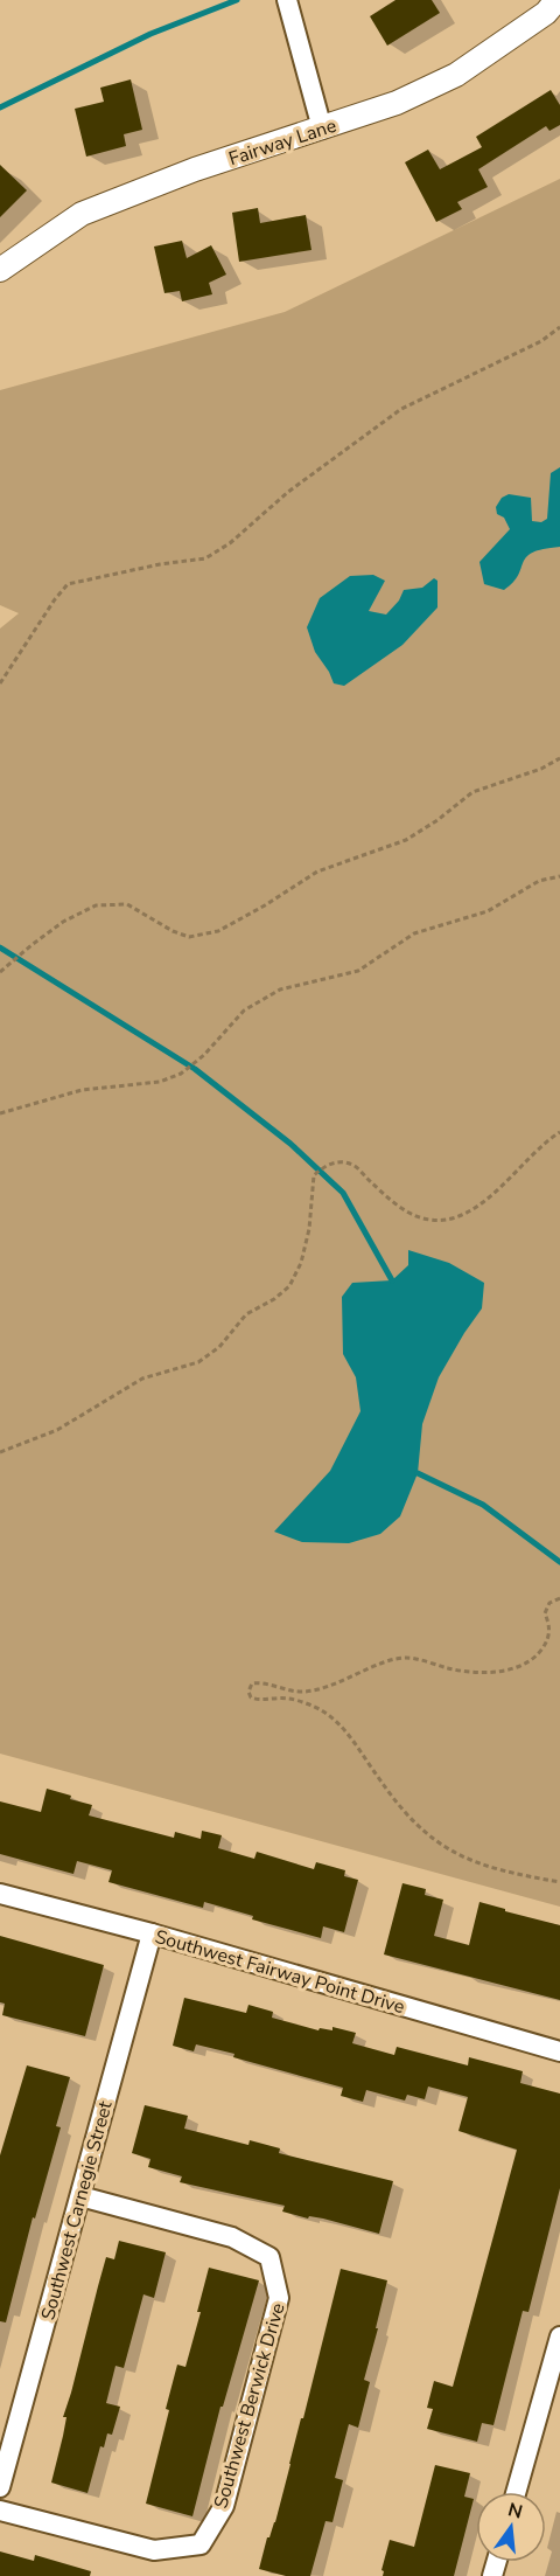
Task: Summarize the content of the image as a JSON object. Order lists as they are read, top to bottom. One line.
{"streets":{"street":["Fairway Lane","Southwest Fairway Point Drive","Southwest Carnegie Street","Southwest Berwick Drive"]},"crossings":[["Southwest Fairway Point Drive","Southwest Carnegie Street"],["Southwest Carnegie Street","Southwest Berwick Drive"]],"north":"top"}
